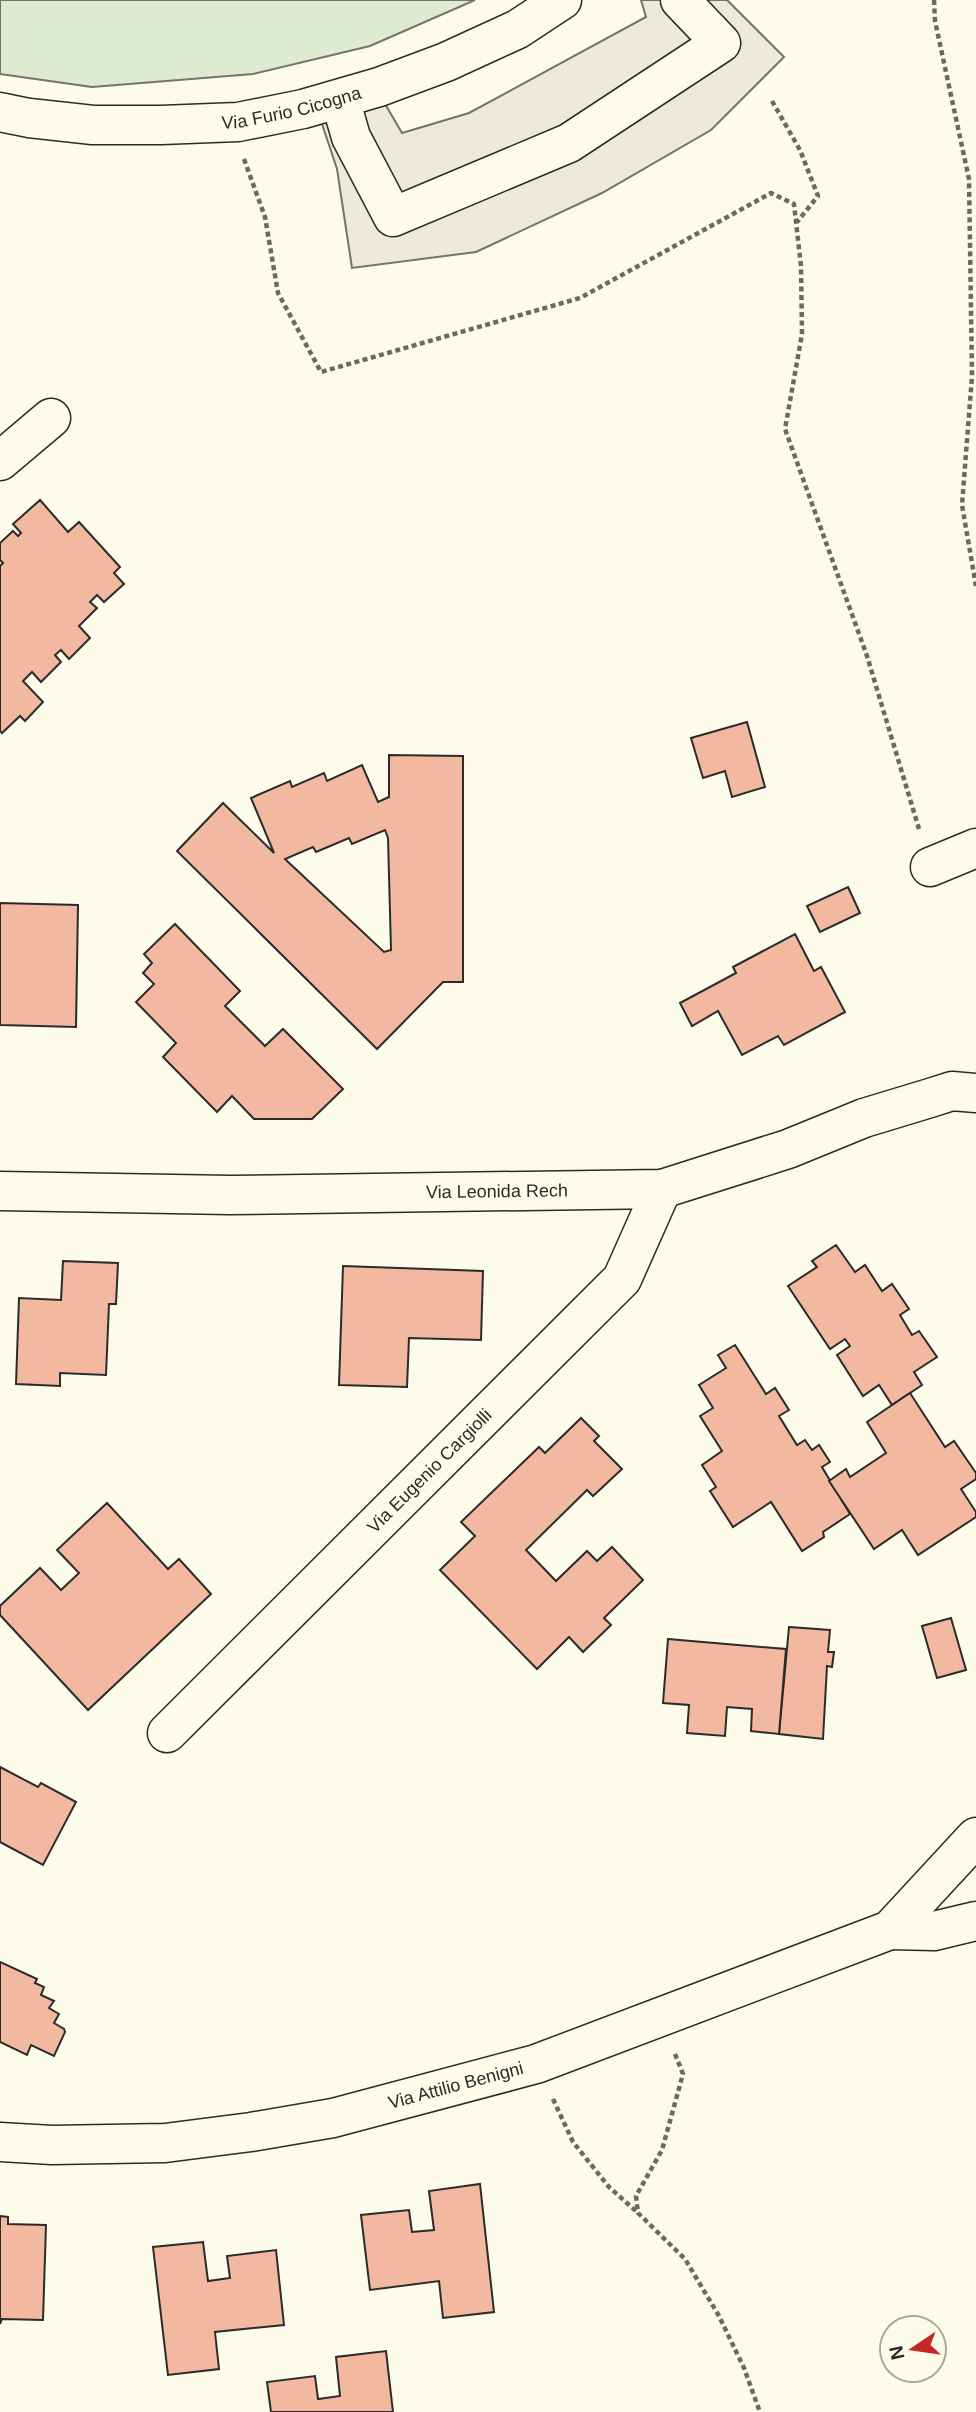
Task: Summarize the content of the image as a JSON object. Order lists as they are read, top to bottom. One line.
{"streets":{"street":["Via Furio Cicogna","Via Leonida Rech","Via Eugenio Cargiolli","Via Attilio Benigni"]},"crossings":[["Via Leonida Rech","Via Eugenio Cargiolli"]],"north":"left"}
